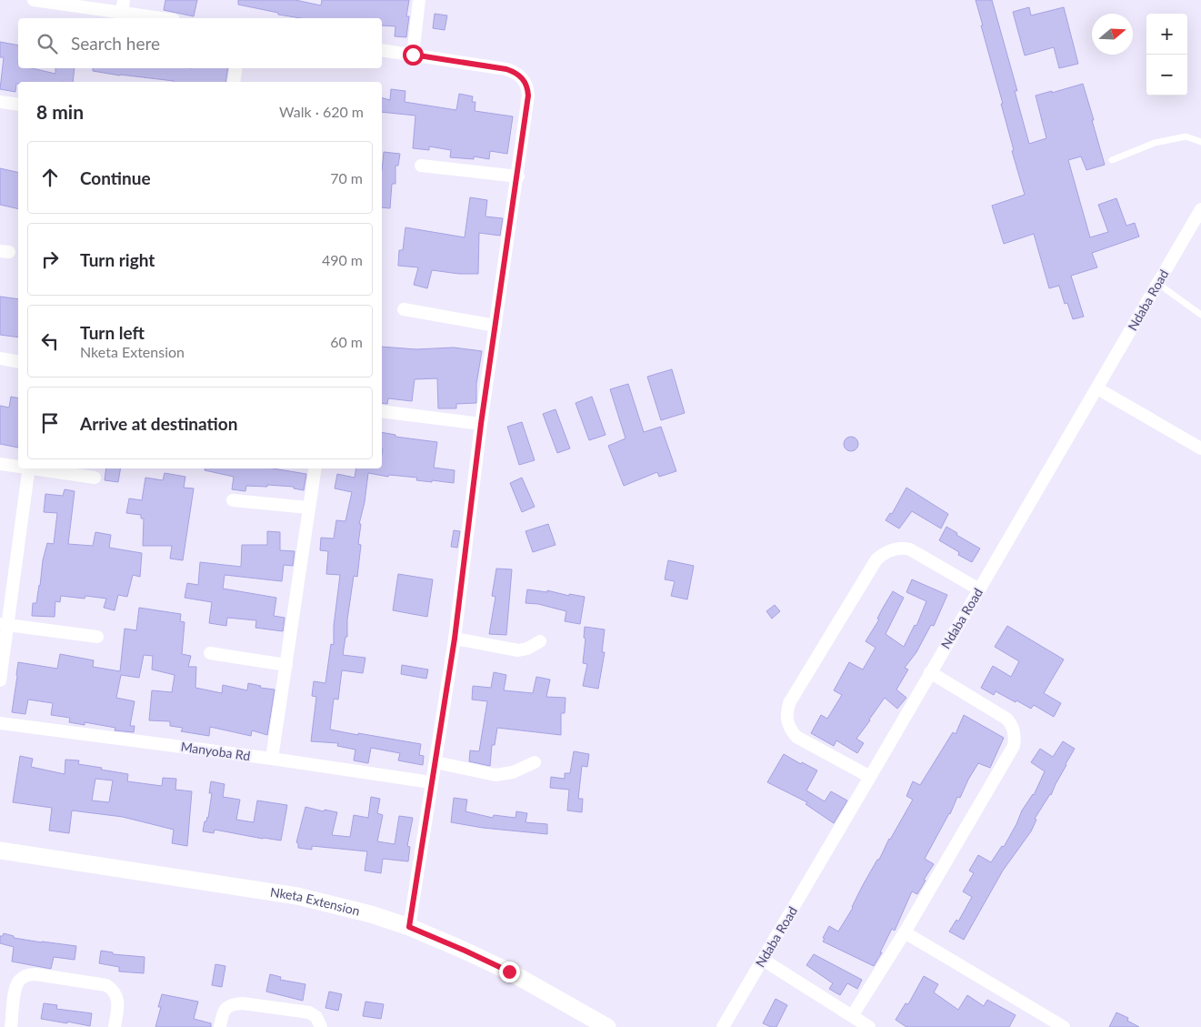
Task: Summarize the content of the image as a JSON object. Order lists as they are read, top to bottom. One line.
{"streets":{"street":["Ndaba Road","Manyoba Rd","Nketa Extension"]},"north":"right","page":{"map_buttons":["+","−"],"search":"Search here","heading":["8 min","Walk · 620 m"],"list":[["Continue","70 m"],["Turn right","490 m"],["Turn left","Nketa Extension","60 m"],"Arrive at destination"]}}
